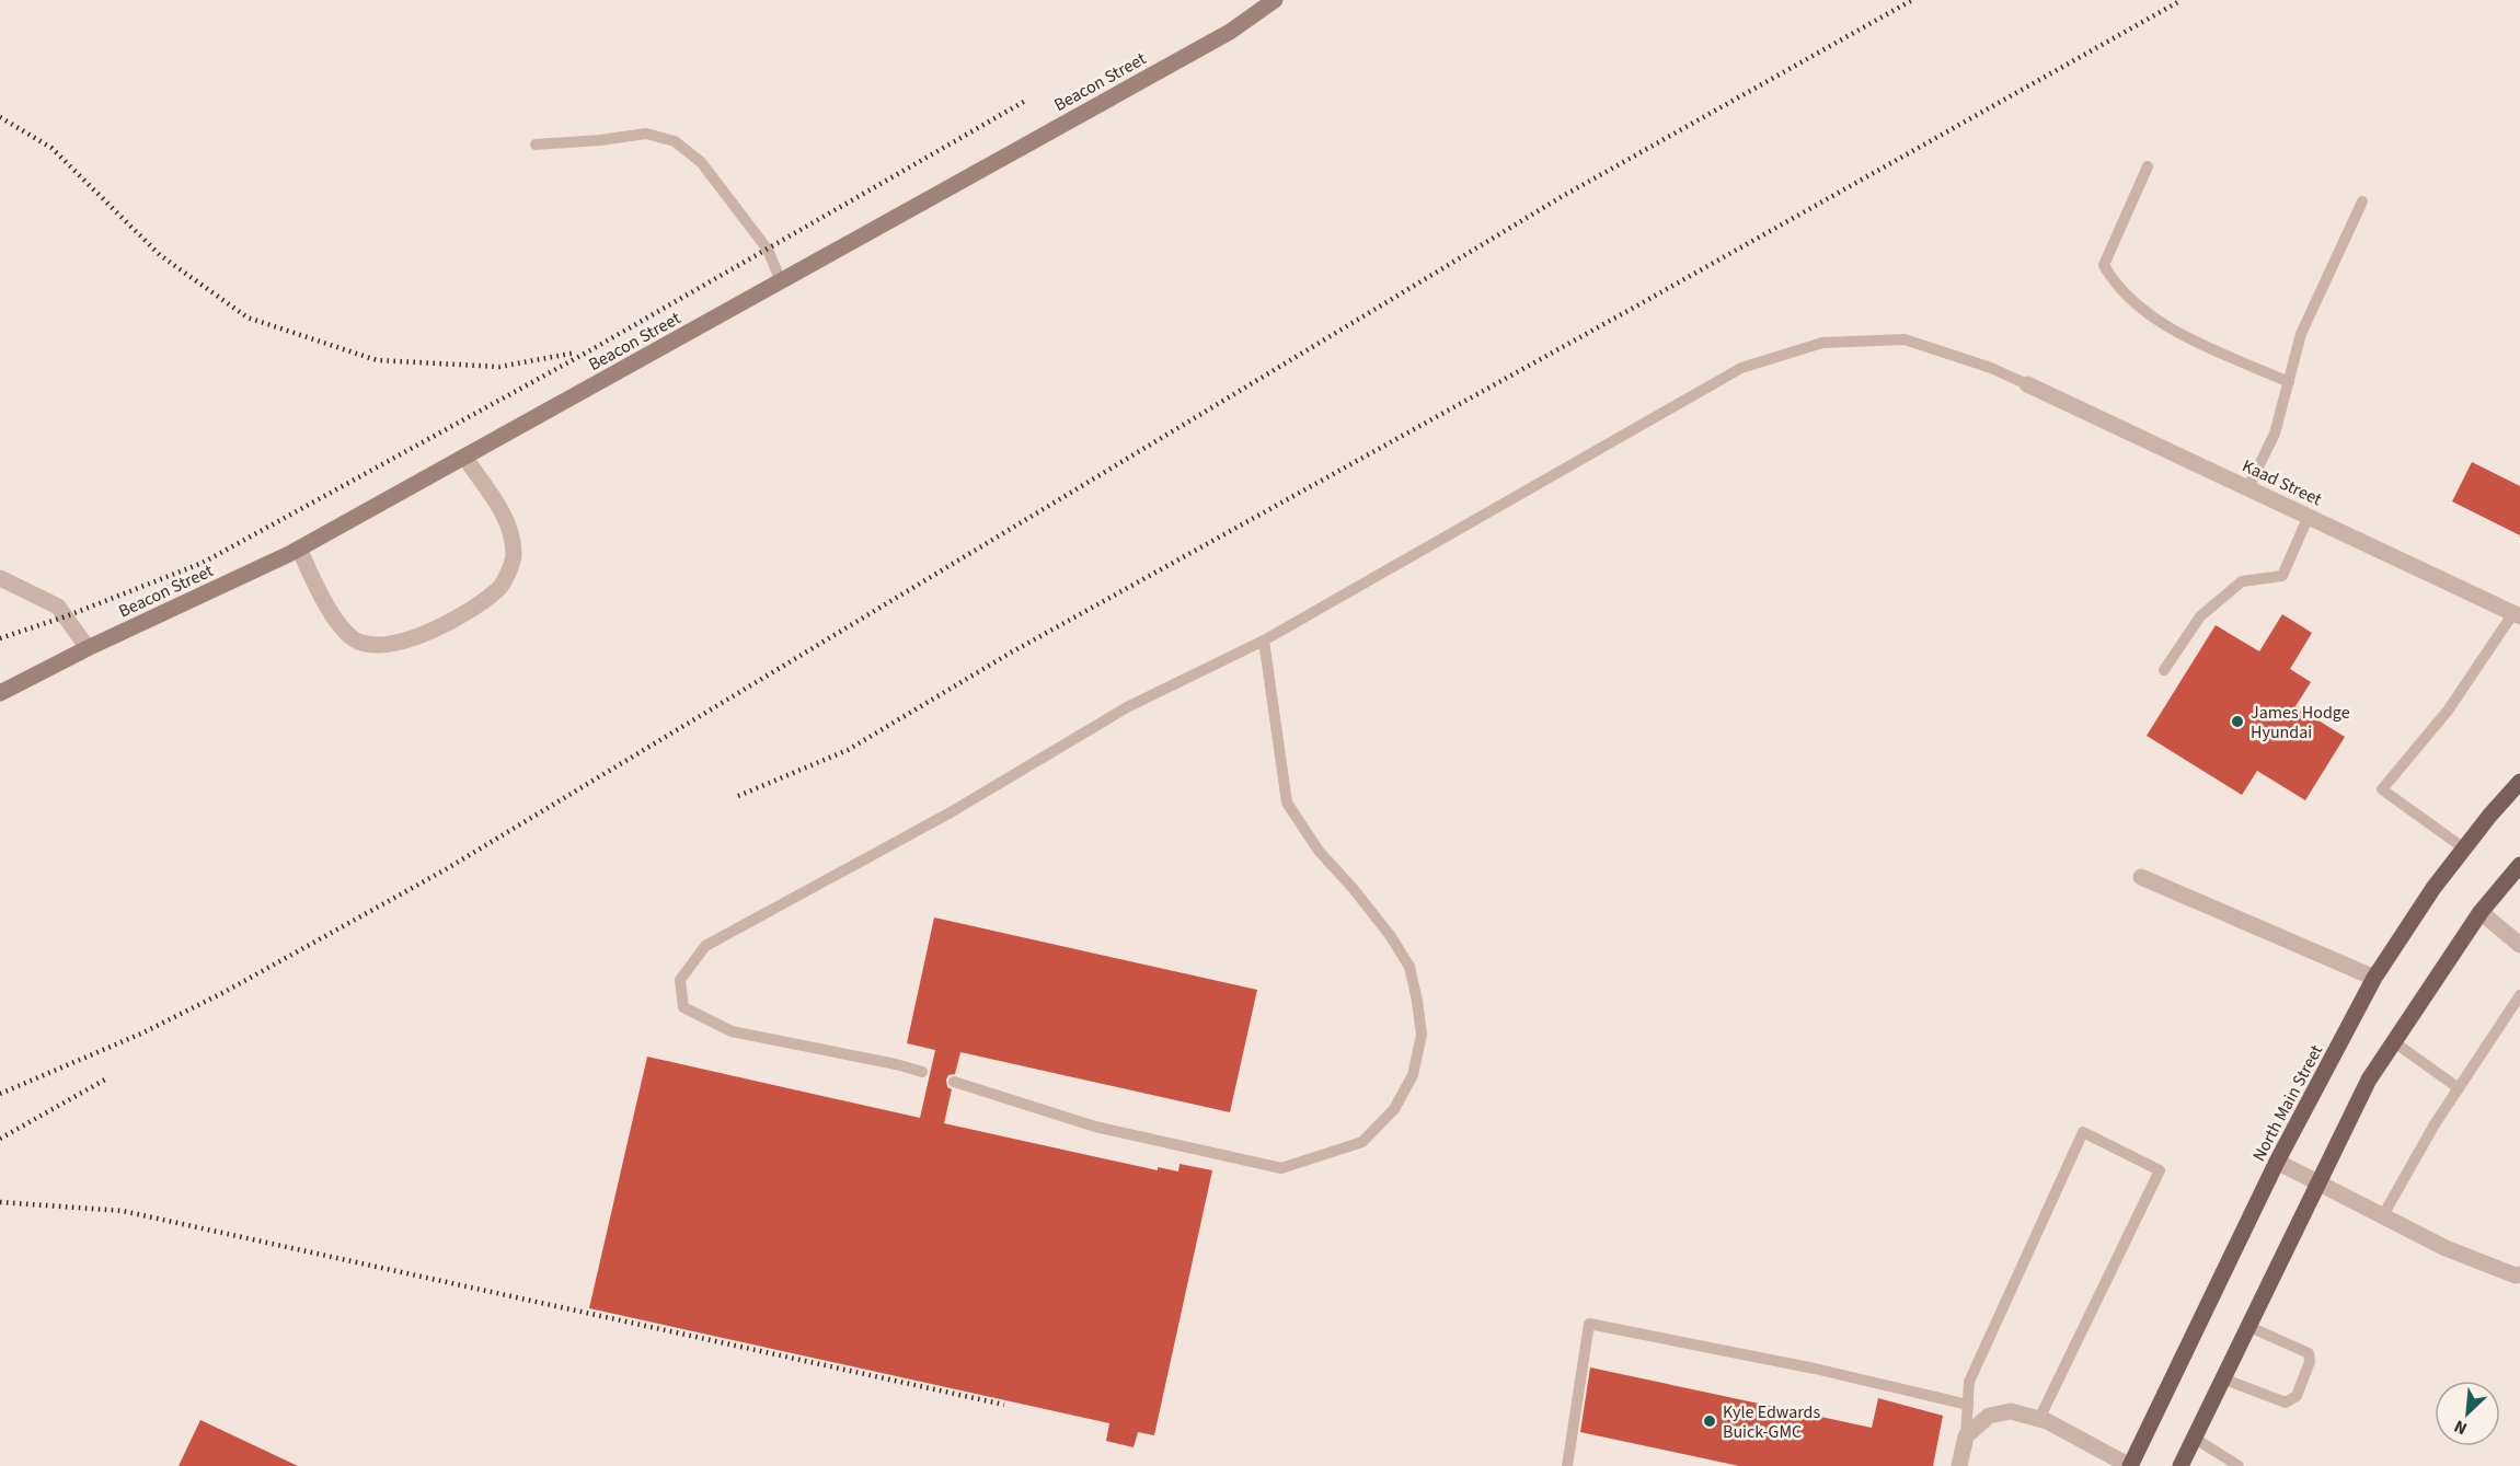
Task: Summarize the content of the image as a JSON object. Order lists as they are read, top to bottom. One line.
{"streets":{"main road":["North Main Street"],"street":["Beacon Street","Kaad Street"]},"places":["James Hodge Hyundai","Kyle Edwards Buick-GMC"],"north":"bottom left"}
